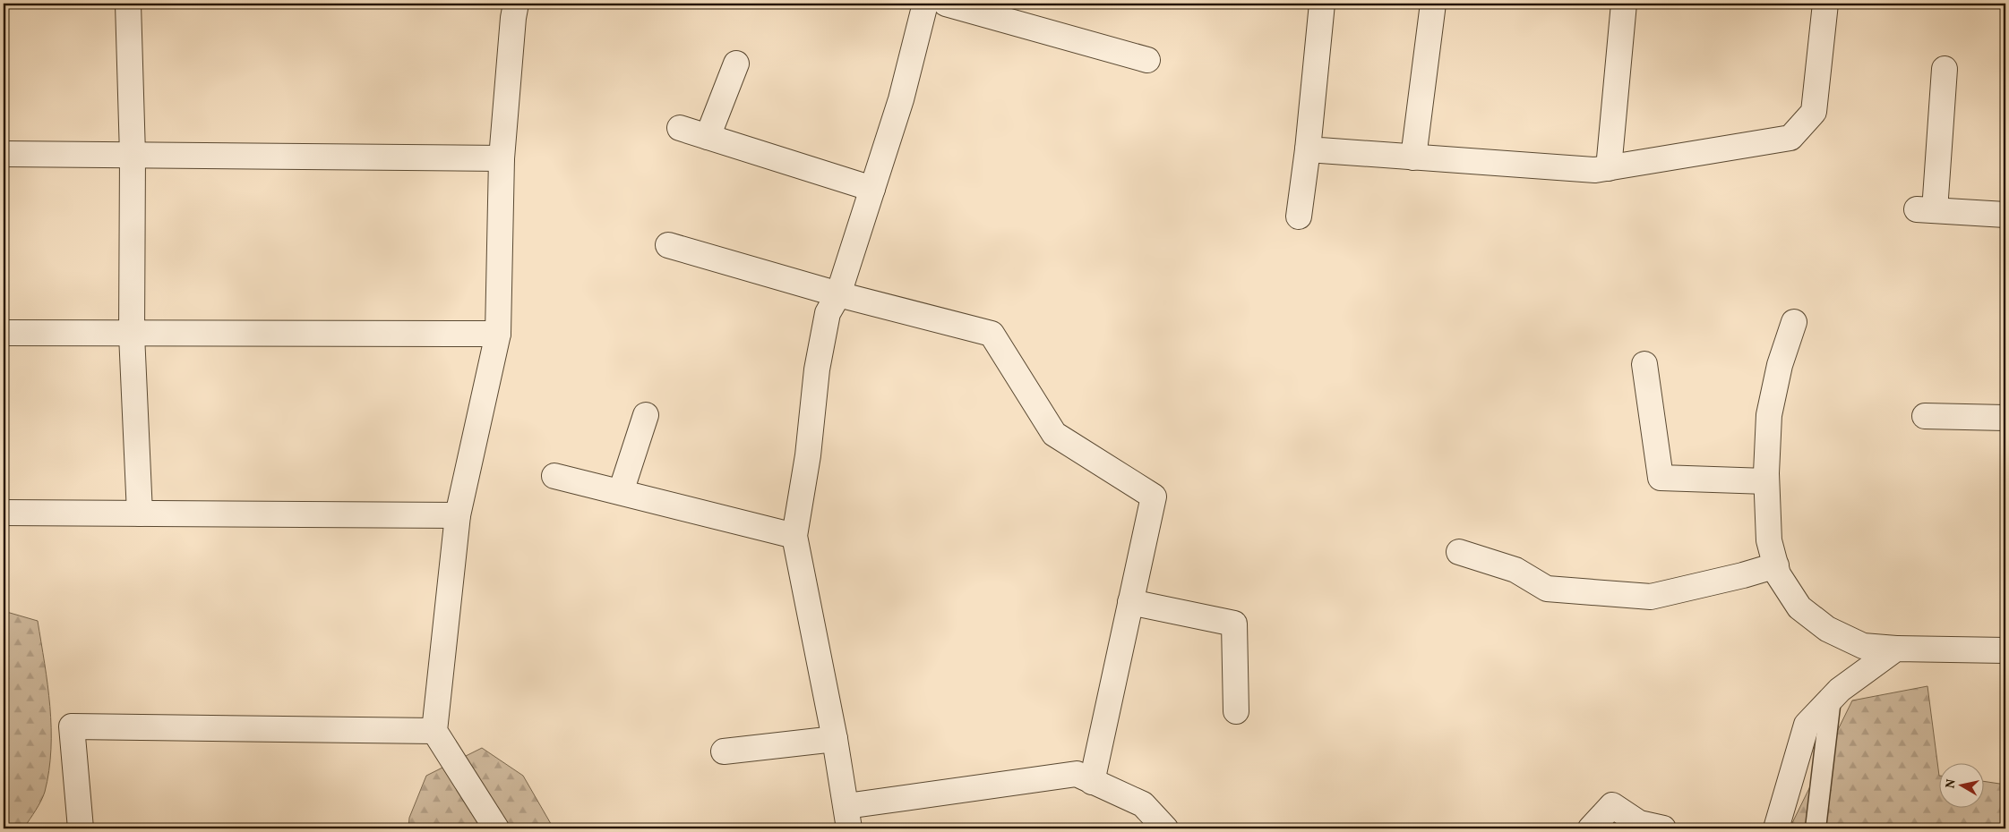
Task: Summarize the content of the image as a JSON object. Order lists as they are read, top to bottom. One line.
{"north":"left"}
